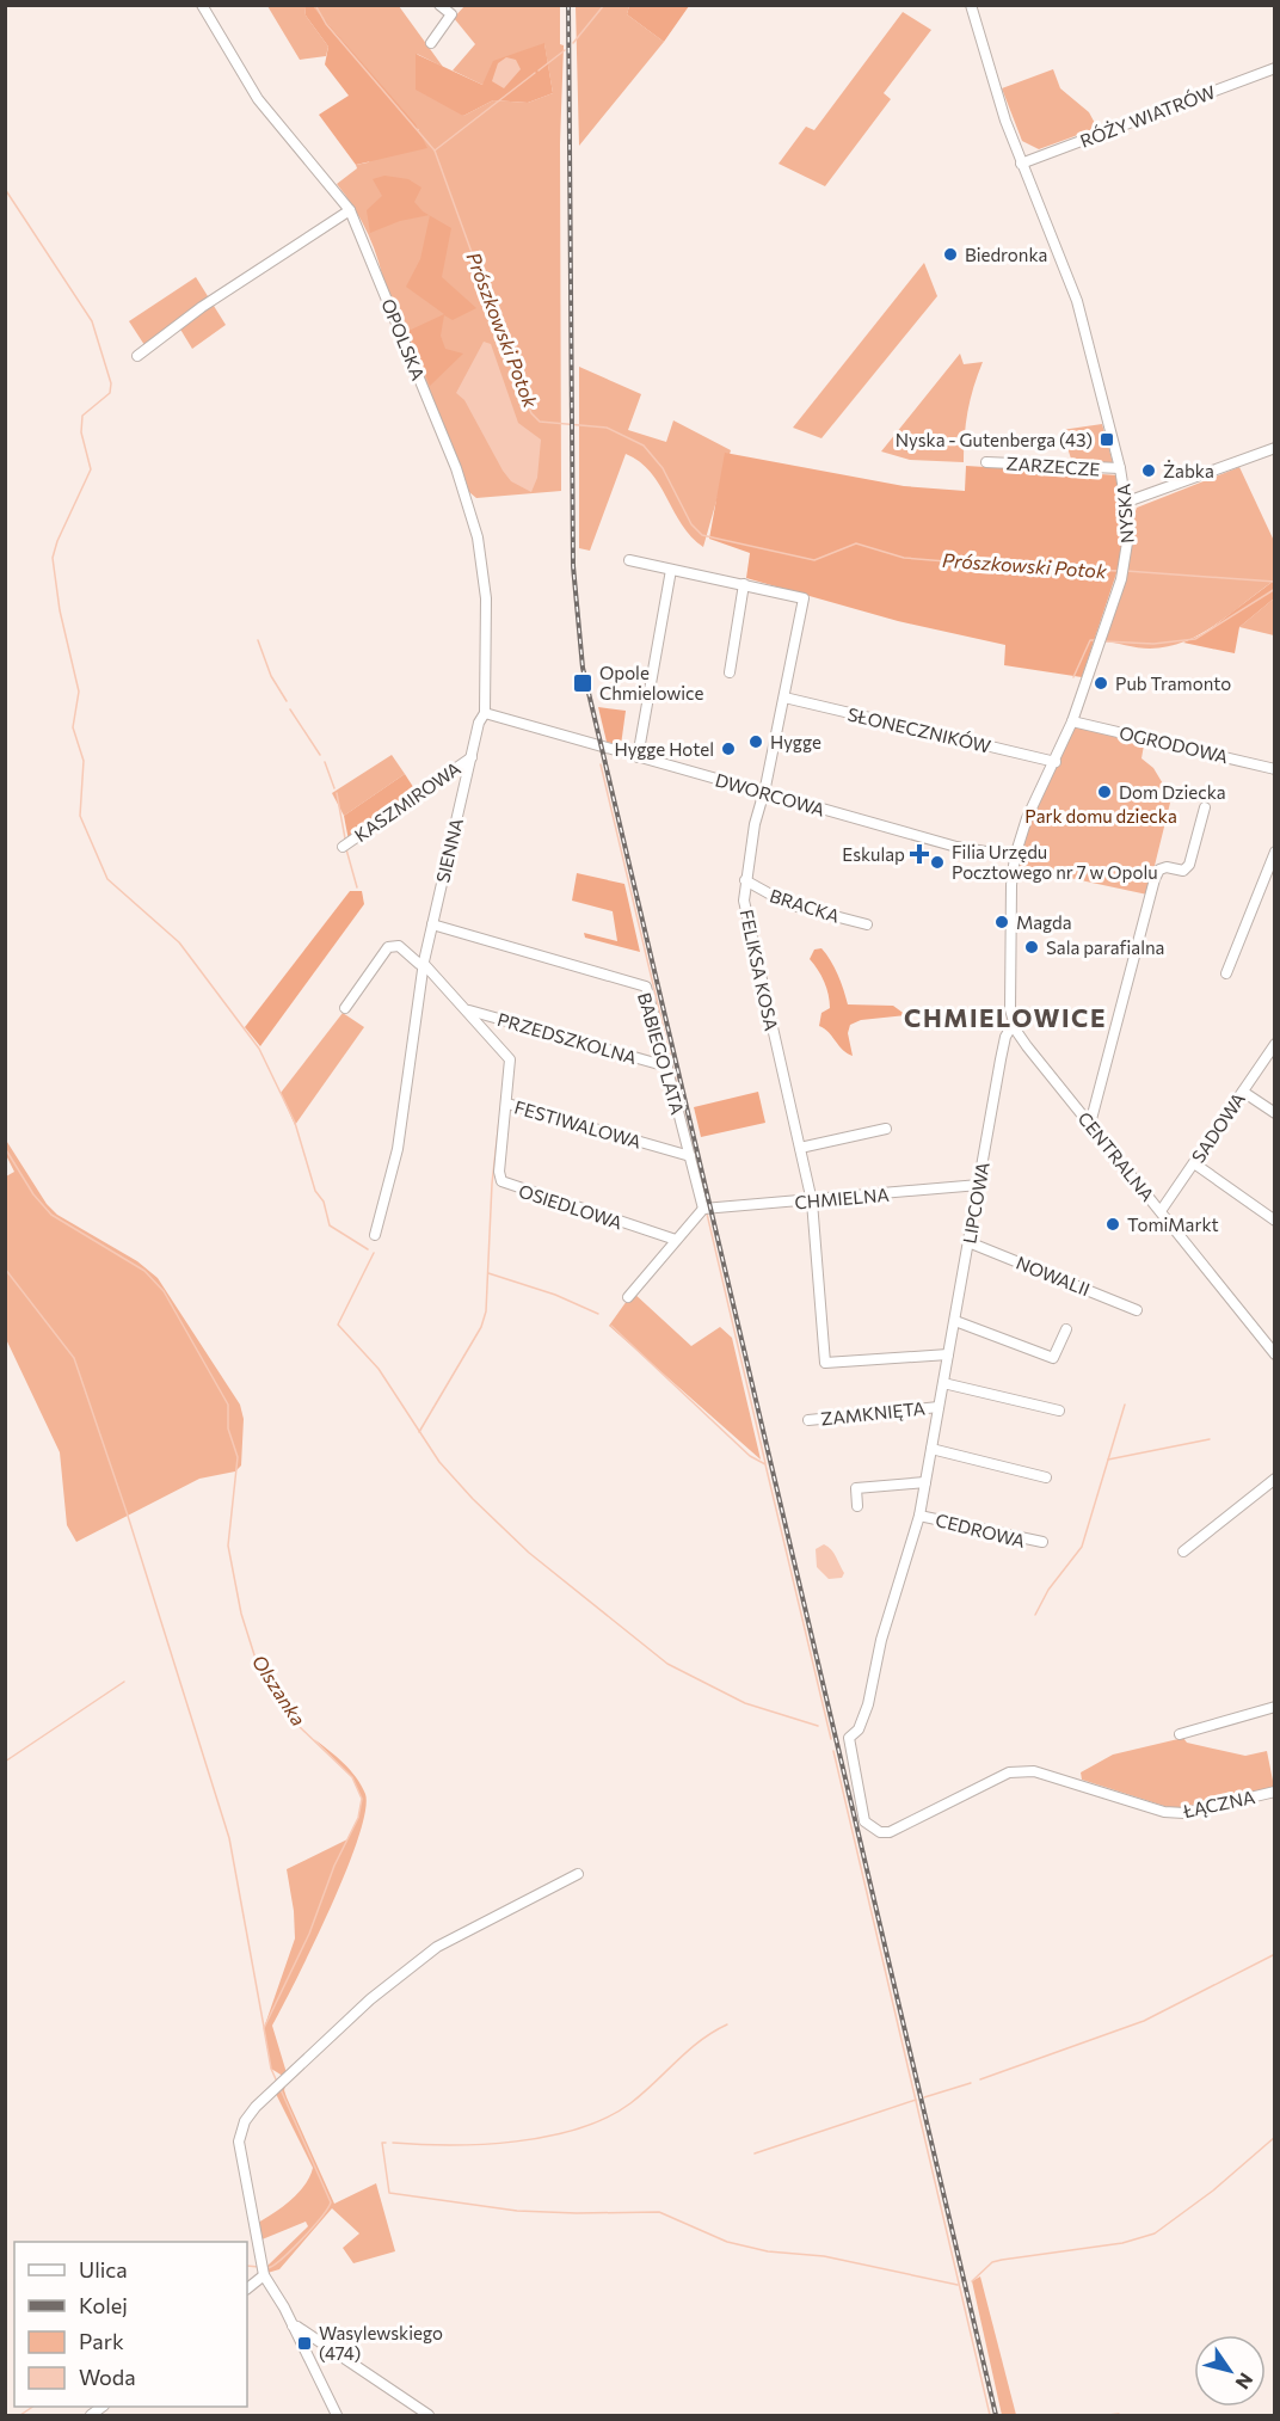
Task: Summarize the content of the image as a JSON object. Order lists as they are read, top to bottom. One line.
{"streets":{"street":["RÓŻY WIATRÓW","OPOLSKA","ZARZECZE","NYSKA","SŁONECZNIKÓW","OGRODOWA","DWORCOWA","KASZMIROWA","SIENNA","BRACKA","FELIKSA KOSA","PRZEDSZKOLNA","BABIEGO LATA","FESTIWALOWA","SADOWA","CENTRALNA","CHMIELNA","LIPCOWA","OSIEDLOWA","NOWALII","ZAMKNIĘTA","CEDROWA","ŁĄCZNA"]},"crossings":[["RÓŻY WIATRÓW","NYSKA"],["OPOLSKA","SIENNA"],["ZARZECZE","NYSKA"],["NYSKA","SŁONECZNIKÓW"],["NYSKA","OGRODOWA"],["NYSKA","DWORCOWA"],["NYSKA","CENTRALNA"],["NYSKA","LIPCOWA"],["SŁONECZNIKÓW","FELIKSA KOSA"],["DWORCOWA","SIENNA"],["DWORCOWA","FELIKSA KOSA"],["KASZMIROWA","SIENNA"],["SIENNA","BABIEGO LATA"],["SIENNA","FESTIWALOWA"],["BRACKA","FELIKSA KOSA"],["FELIKSA KOSA","CHMIELNA"],["FELIKSA KOSA","LIPCOWA"],["PRZEDSZKOLNA","BABIEGO LATA"],["PRZEDSZKOLNA","FESTIWALOWA"],["BABIEGO LATA","FESTIWALOWA"],["BABIEGO LATA","CHMIELNA"],["FESTIWALOWA","OSIEDLOWA"],["SADOWA","CENTRALNA"],["CENTRALNA","LIPCOWA"],["CHMIELNA","LIPCOWA"],["LIPCOWA","NOWALII"],["LIPCOWA","ZAMKNIĘTA"],["LIPCOWA","CEDROWA"],["LIPCOWA","ŁĄCZNA"]],"districts":["CHMIELOWICE"],"water":["Prószkowski Potok","Olszanka"],"parks":["Park domu dziecka"],"places":{"other":["Biedronka","Żabka","Pub Tramonto","Hygge","Hygge Hotel","Dom Dziecka","Filia Urzędu Pocztowego nr 7 w Opolu","Magda","Sala parafialna","TomiMarkt"],"transit":["Nyska - Gutenberga (43)","Opole Chmielowice","Wasylewskiego (474)"],"health":["Eskulap"]},"legend":["Ulica","Kolej","Park","Woda"],"north":"bottom right"}
